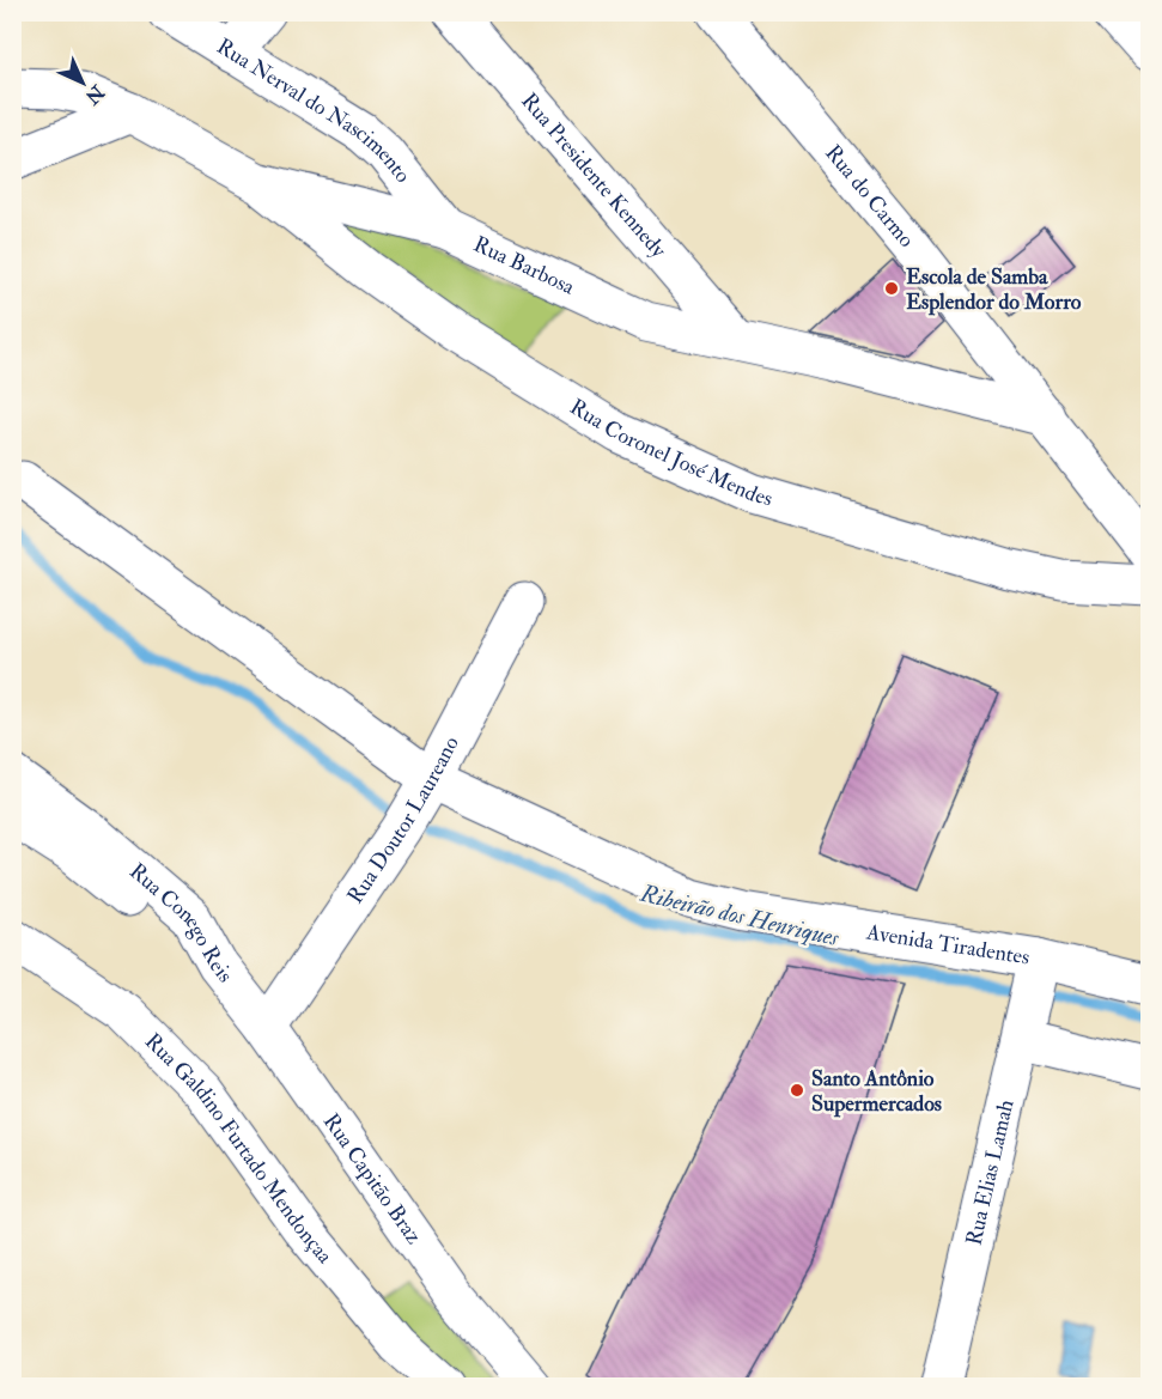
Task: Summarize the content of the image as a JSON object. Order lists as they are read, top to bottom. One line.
{"streets":{"street":["Rua Nerval do Nascimento","Rua Presidente Kennedy","Rua do Carmo","Rua Barbosa","Rua Coronel José Mendes","Rua Doutor Laureano","Rua Conego Reis","Avenida Tiradentes","Rua Galdino Furtado Mendonçaa","Rua Elias Lamah","Rua Capitão Braz"]},"crossings":[["Rua Nerval do Nascimento","Rua Barbosa"],["Rua Presidente Kennedy","Rua Barbosa"],["Rua do Carmo","Rua Barbosa"],["Rua Barbosa","Rua Coronel José Mendes"],["Rua Doutor Laureano","Avenida Tiradentes"],["Rua Doutor Laureano","Rua Capitão Braz"],["Rua Conego Reis","Rua Capitão Braz"],["Avenida Tiradentes","Rua Elias Lamah"]],"water":["Ribeirão dos Henriques"],"places":["Escola de Samba Esplendor do Morro","Santo Antônio Supermercados"],"north":"bottom right"}
